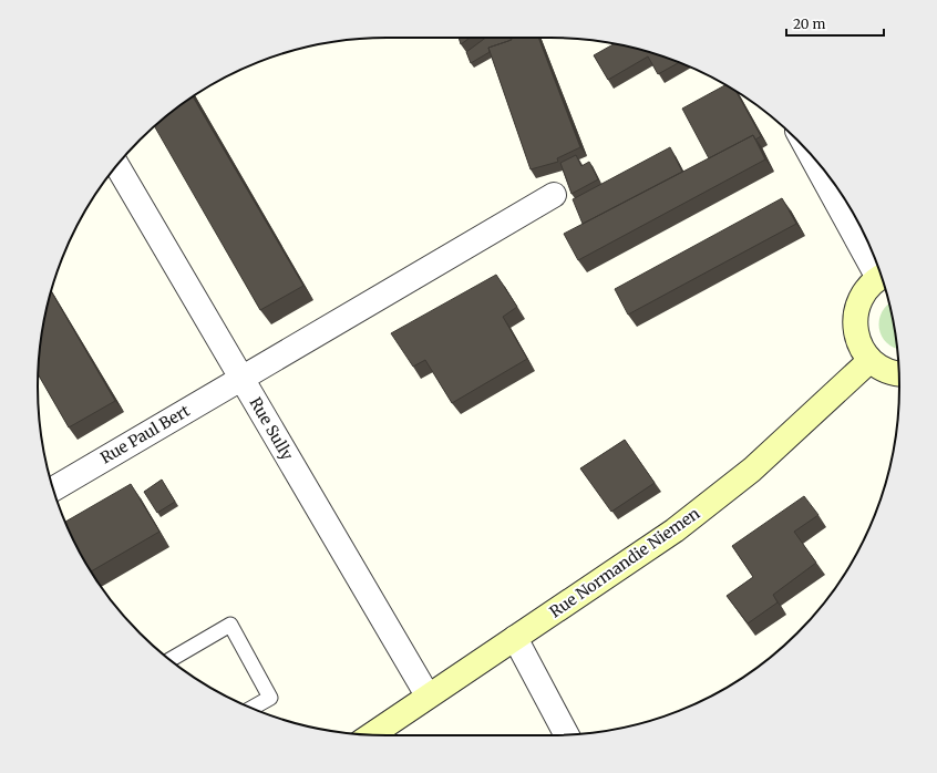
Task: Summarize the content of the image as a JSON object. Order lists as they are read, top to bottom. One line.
{"streets":{"main road":["Rue Normandie Niemen"],"street":["Rue Sully","Rue Paul Bert"]},"crossings":[["Rue Sully","Rue Paul Bert"],["Rue Sully","Rue Normandie Niemen"]],"scale_bar":"20 m"}
